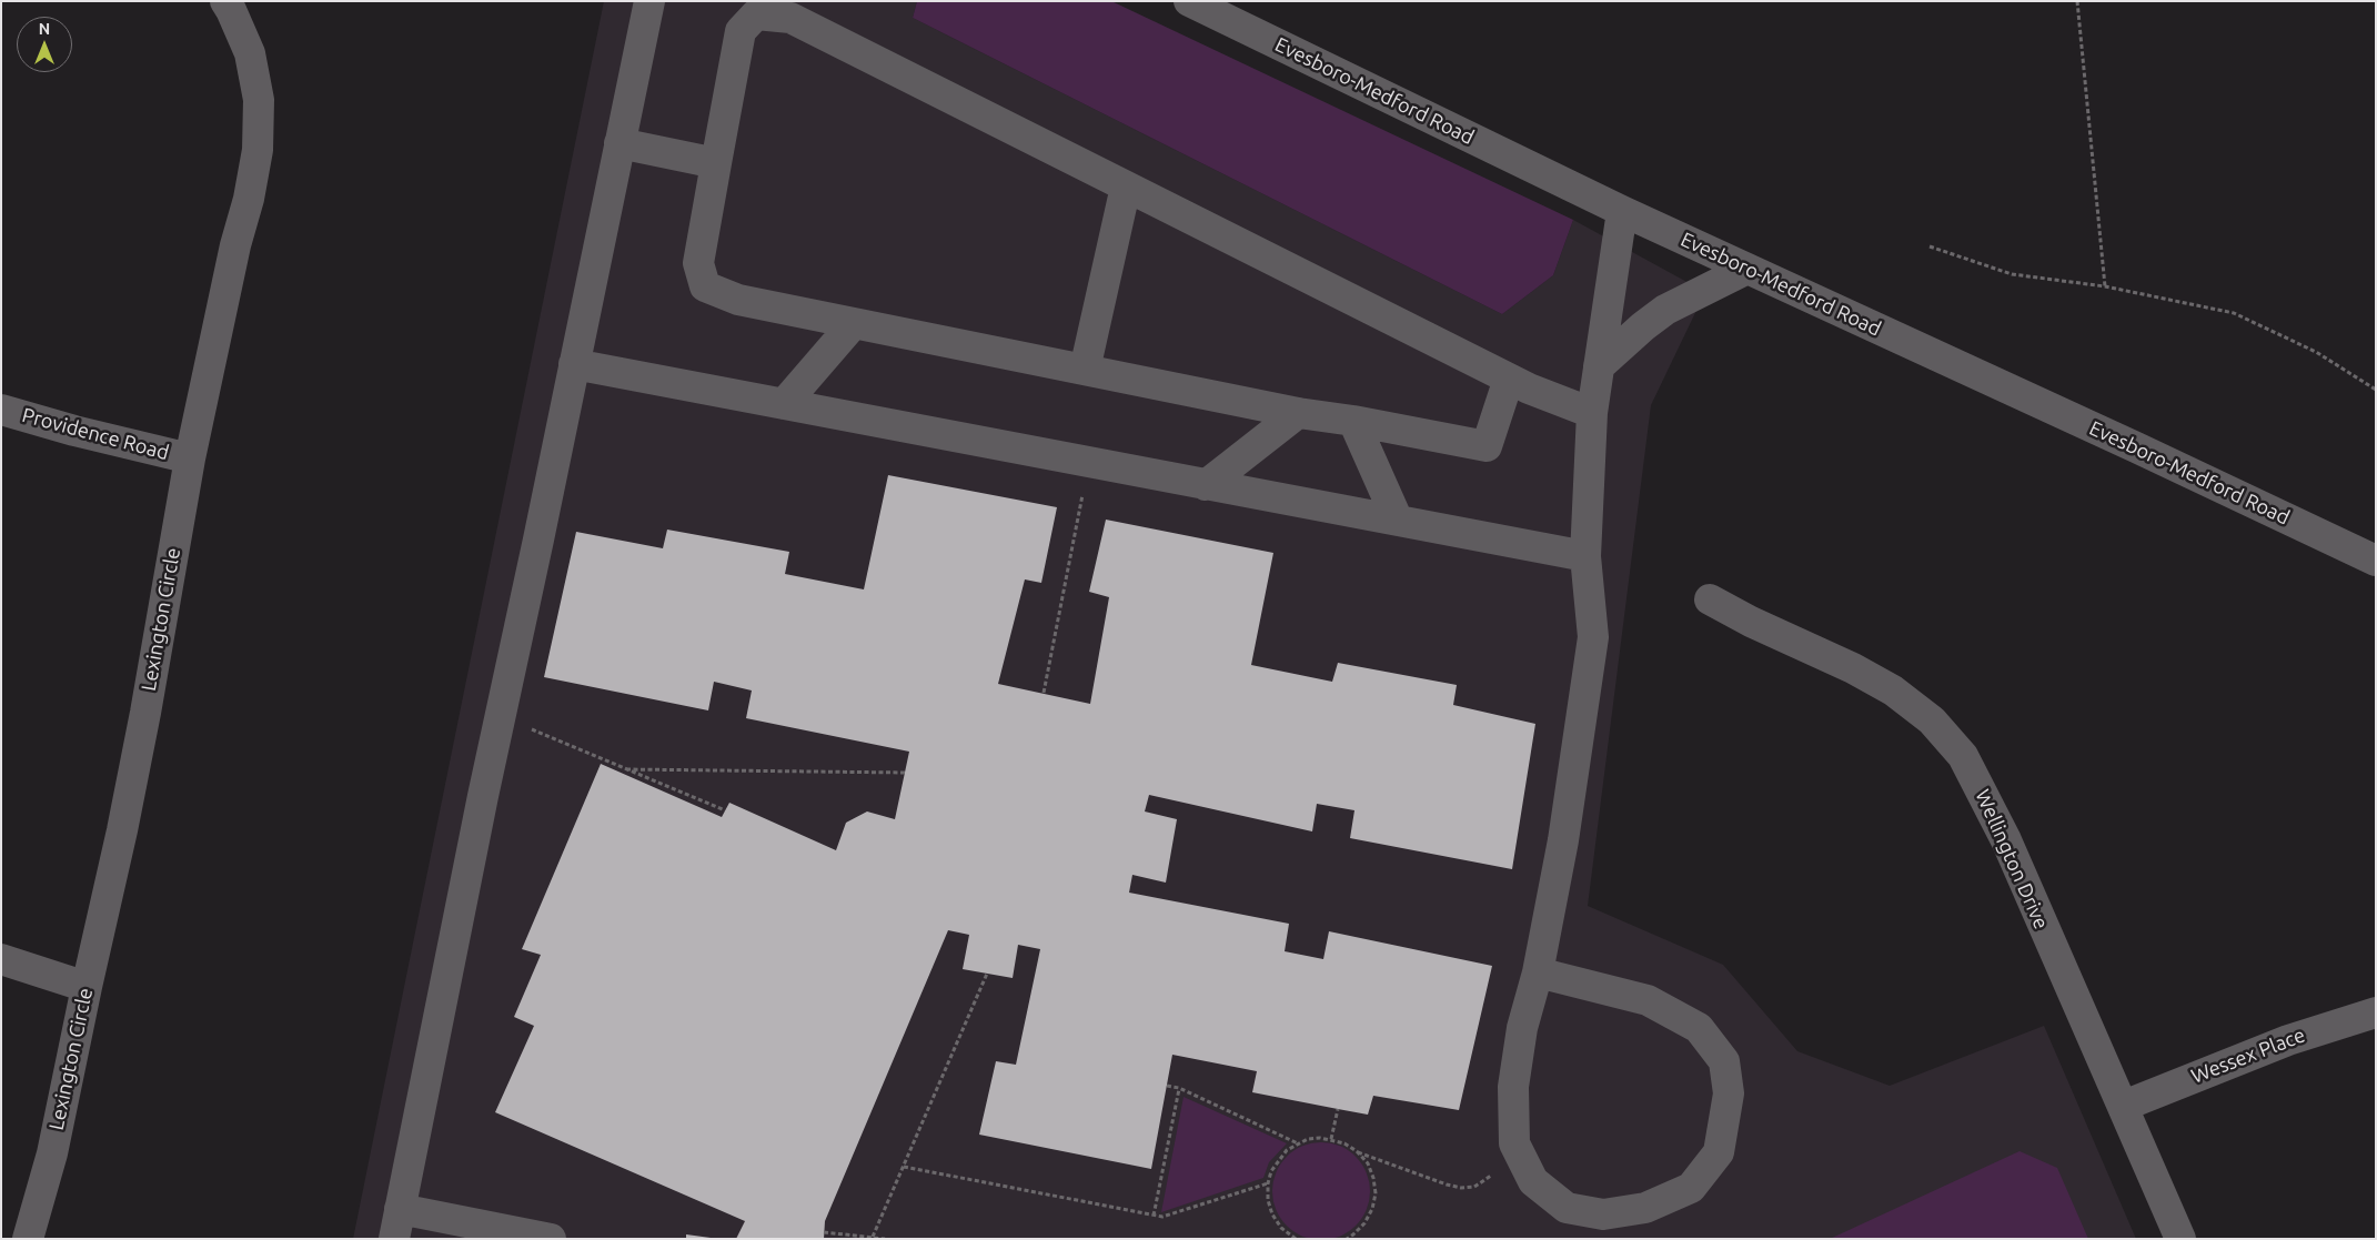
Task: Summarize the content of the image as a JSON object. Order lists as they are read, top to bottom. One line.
{"streets":{"street":["Evesboro-Medford Road","Providence Road","Lexington Circle","Wellington Drive","Wessex Place"]},"crossings":[["Providence Road","Lexington Circle"],["Wellington Drive","Wessex Place"]],"north":"top"}
